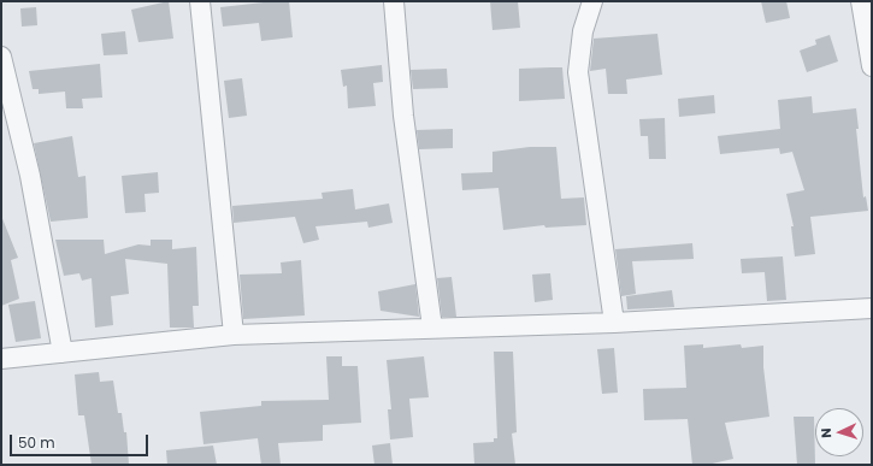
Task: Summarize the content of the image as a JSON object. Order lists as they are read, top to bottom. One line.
{"scale_bar":"50 m","north":"left"}
